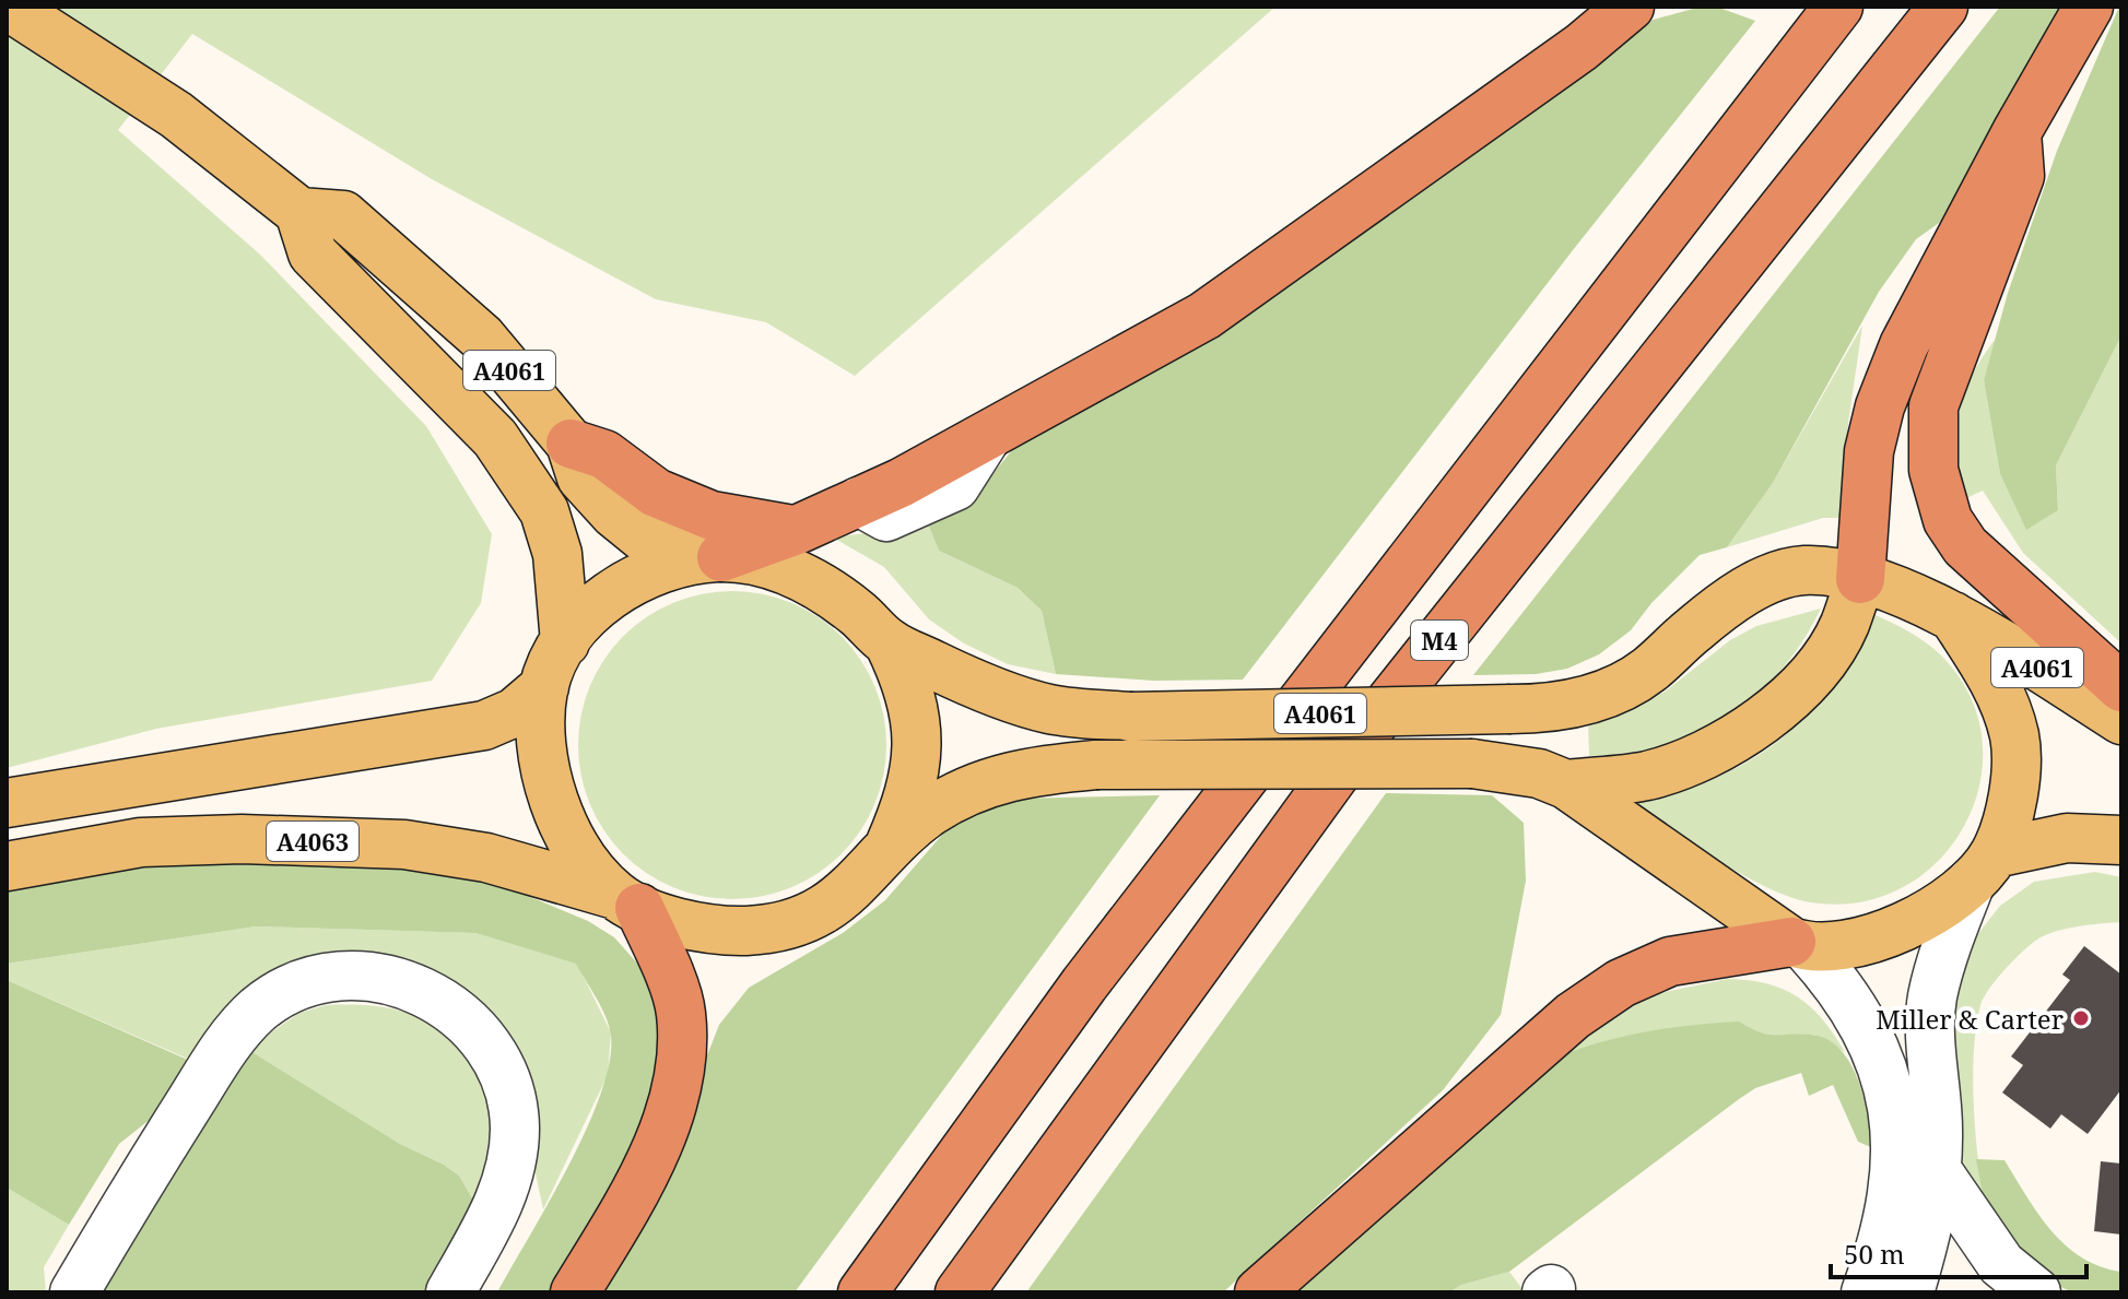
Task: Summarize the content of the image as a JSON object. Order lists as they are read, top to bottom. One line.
{"streets":{"highway":["M4"],"main road":["A4061","A4063"]},"crossings":[["A4061","A4063"]],"places":["Miller & Carter"],"scale_bar":"50 m"}
